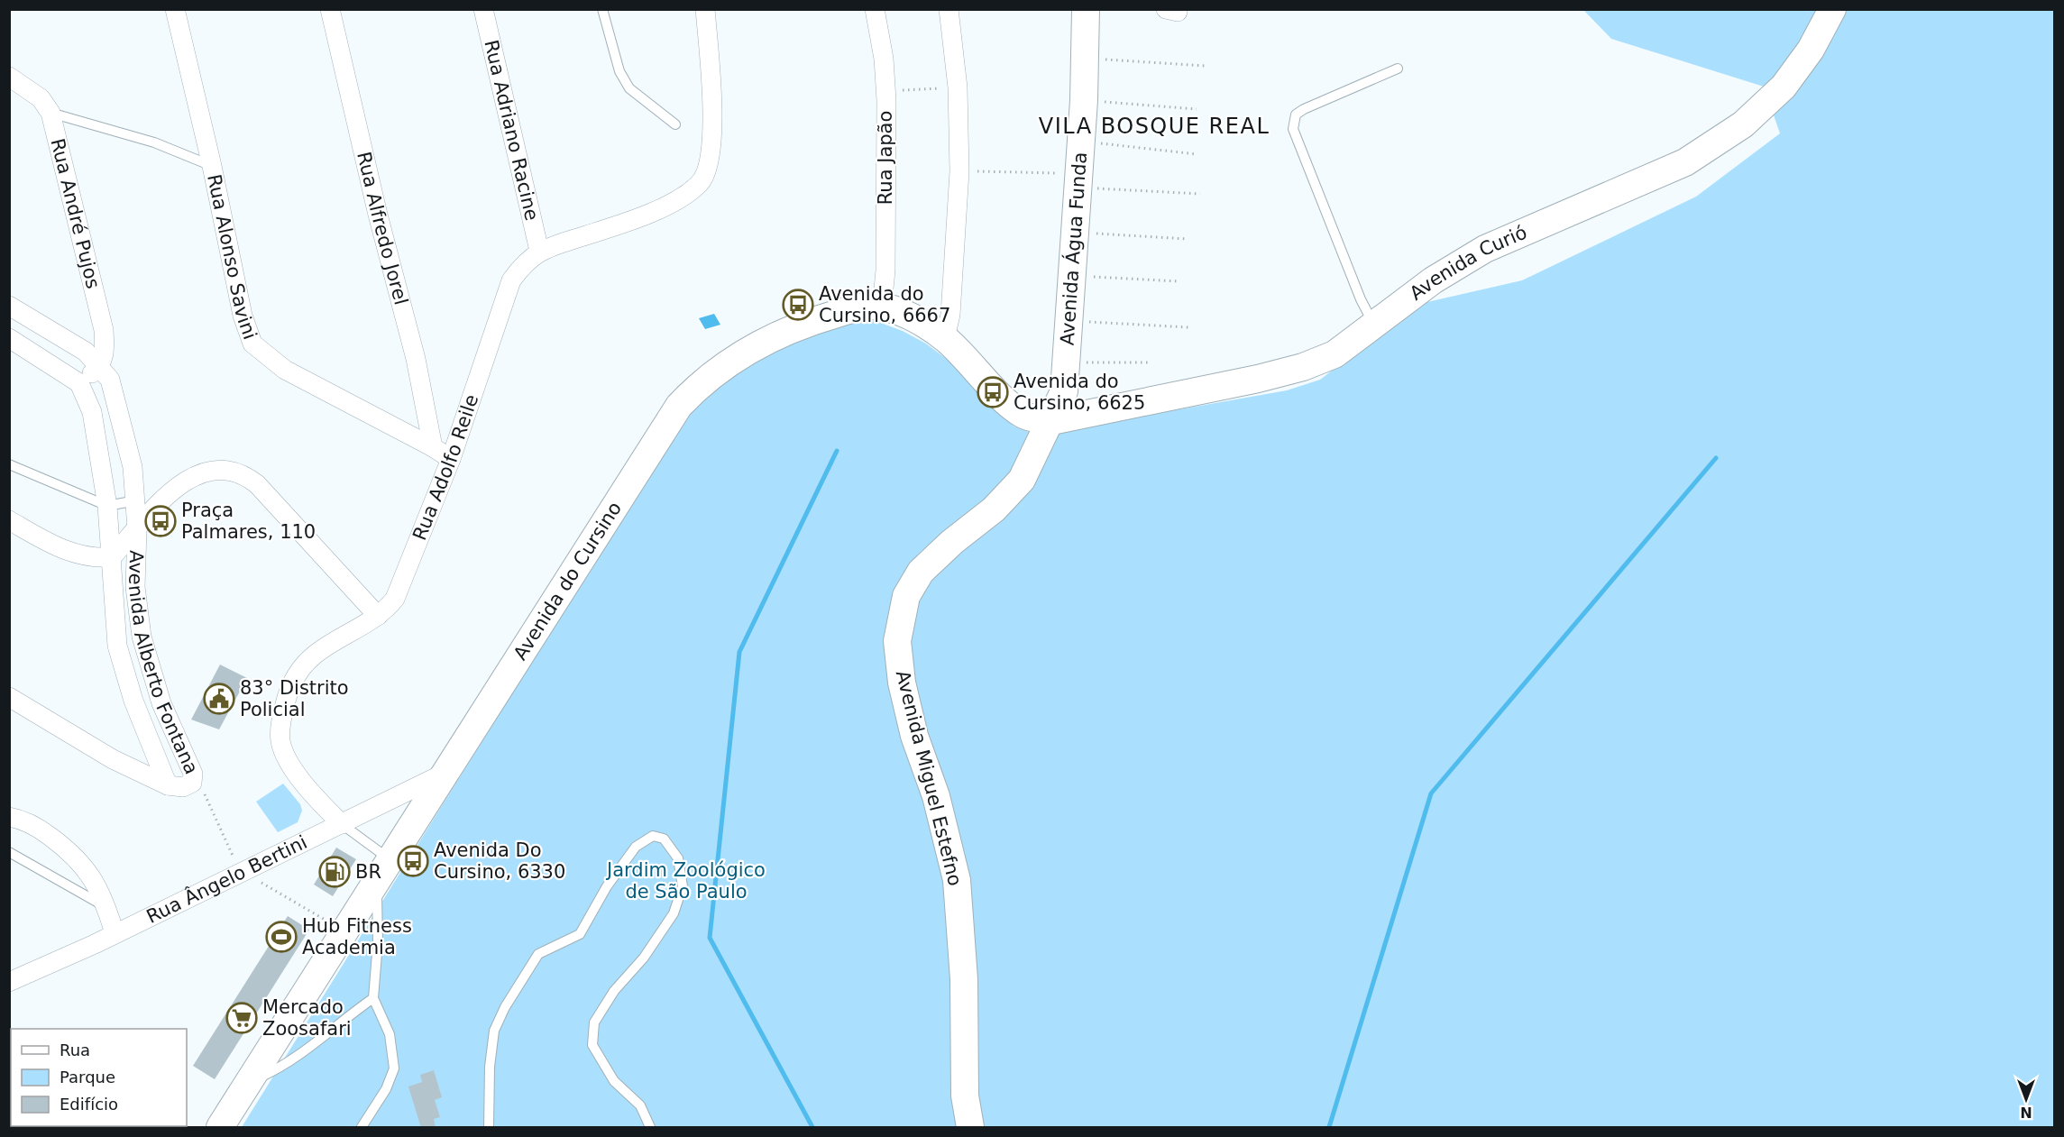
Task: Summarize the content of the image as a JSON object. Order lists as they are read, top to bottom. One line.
{"streets":{"main road":["Avenida Água Funda","Avenida Curió","Avenida do Cursino","Avenida Miguel Estefno"],"street":["Rua Adriano Racine","Rua Japão","Rua André Pujos","Rua Alfredo Jorel","Rua Alonso Savini","Rua Adolfo Reile","Avenida Alberto Fontana","Rua Ângelo Bertini"]},"crossings":[["Rua Adriano Racine","Rua Adolfo Reile"],["Rua Japão","Avenida do Cursino"],["Rua André Pujos","Avenida Alberto Fontana"],["Rua Alfredo Jorel","Rua Alonso Savini"],["Avenida Água Funda","Avenida Curió"],["Avenida Água Funda","Avenida do Cursino"],["Avenida Água Funda","Avenida Miguel Estefno"],["Rua Alonso Savini","Rua Adolfo Reile"],["Avenida Curió","Avenida do Cursino"],["Avenida Curió","Avenida Miguel Estefno"],["Rua Adolfo Reile","Rua Ângelo Bertini"],["Avenida do Cursino","Avenida Miguel Estefno"],["Avenida do Cursino","Rua Ângelo Bertini"]],"districts":["VILA BOSQUE REAL"],"parks":["Jardim Zoológico de São Paulo"],"places":{"bus stop":["Avenida do Cursino, 6667","Avenida do Cursino, 6625","Praça Palmares, 110","Avenida Do Cursino, 6330"],"public building":["83° Distrito Policial"],"fuel station":["BR"],"sports":["Hub Fitness Academia"],"supermarket":["Mercado Zoosafari"]},"legend":["Rua","Parque","Edifício"],"north":"bottom"}
